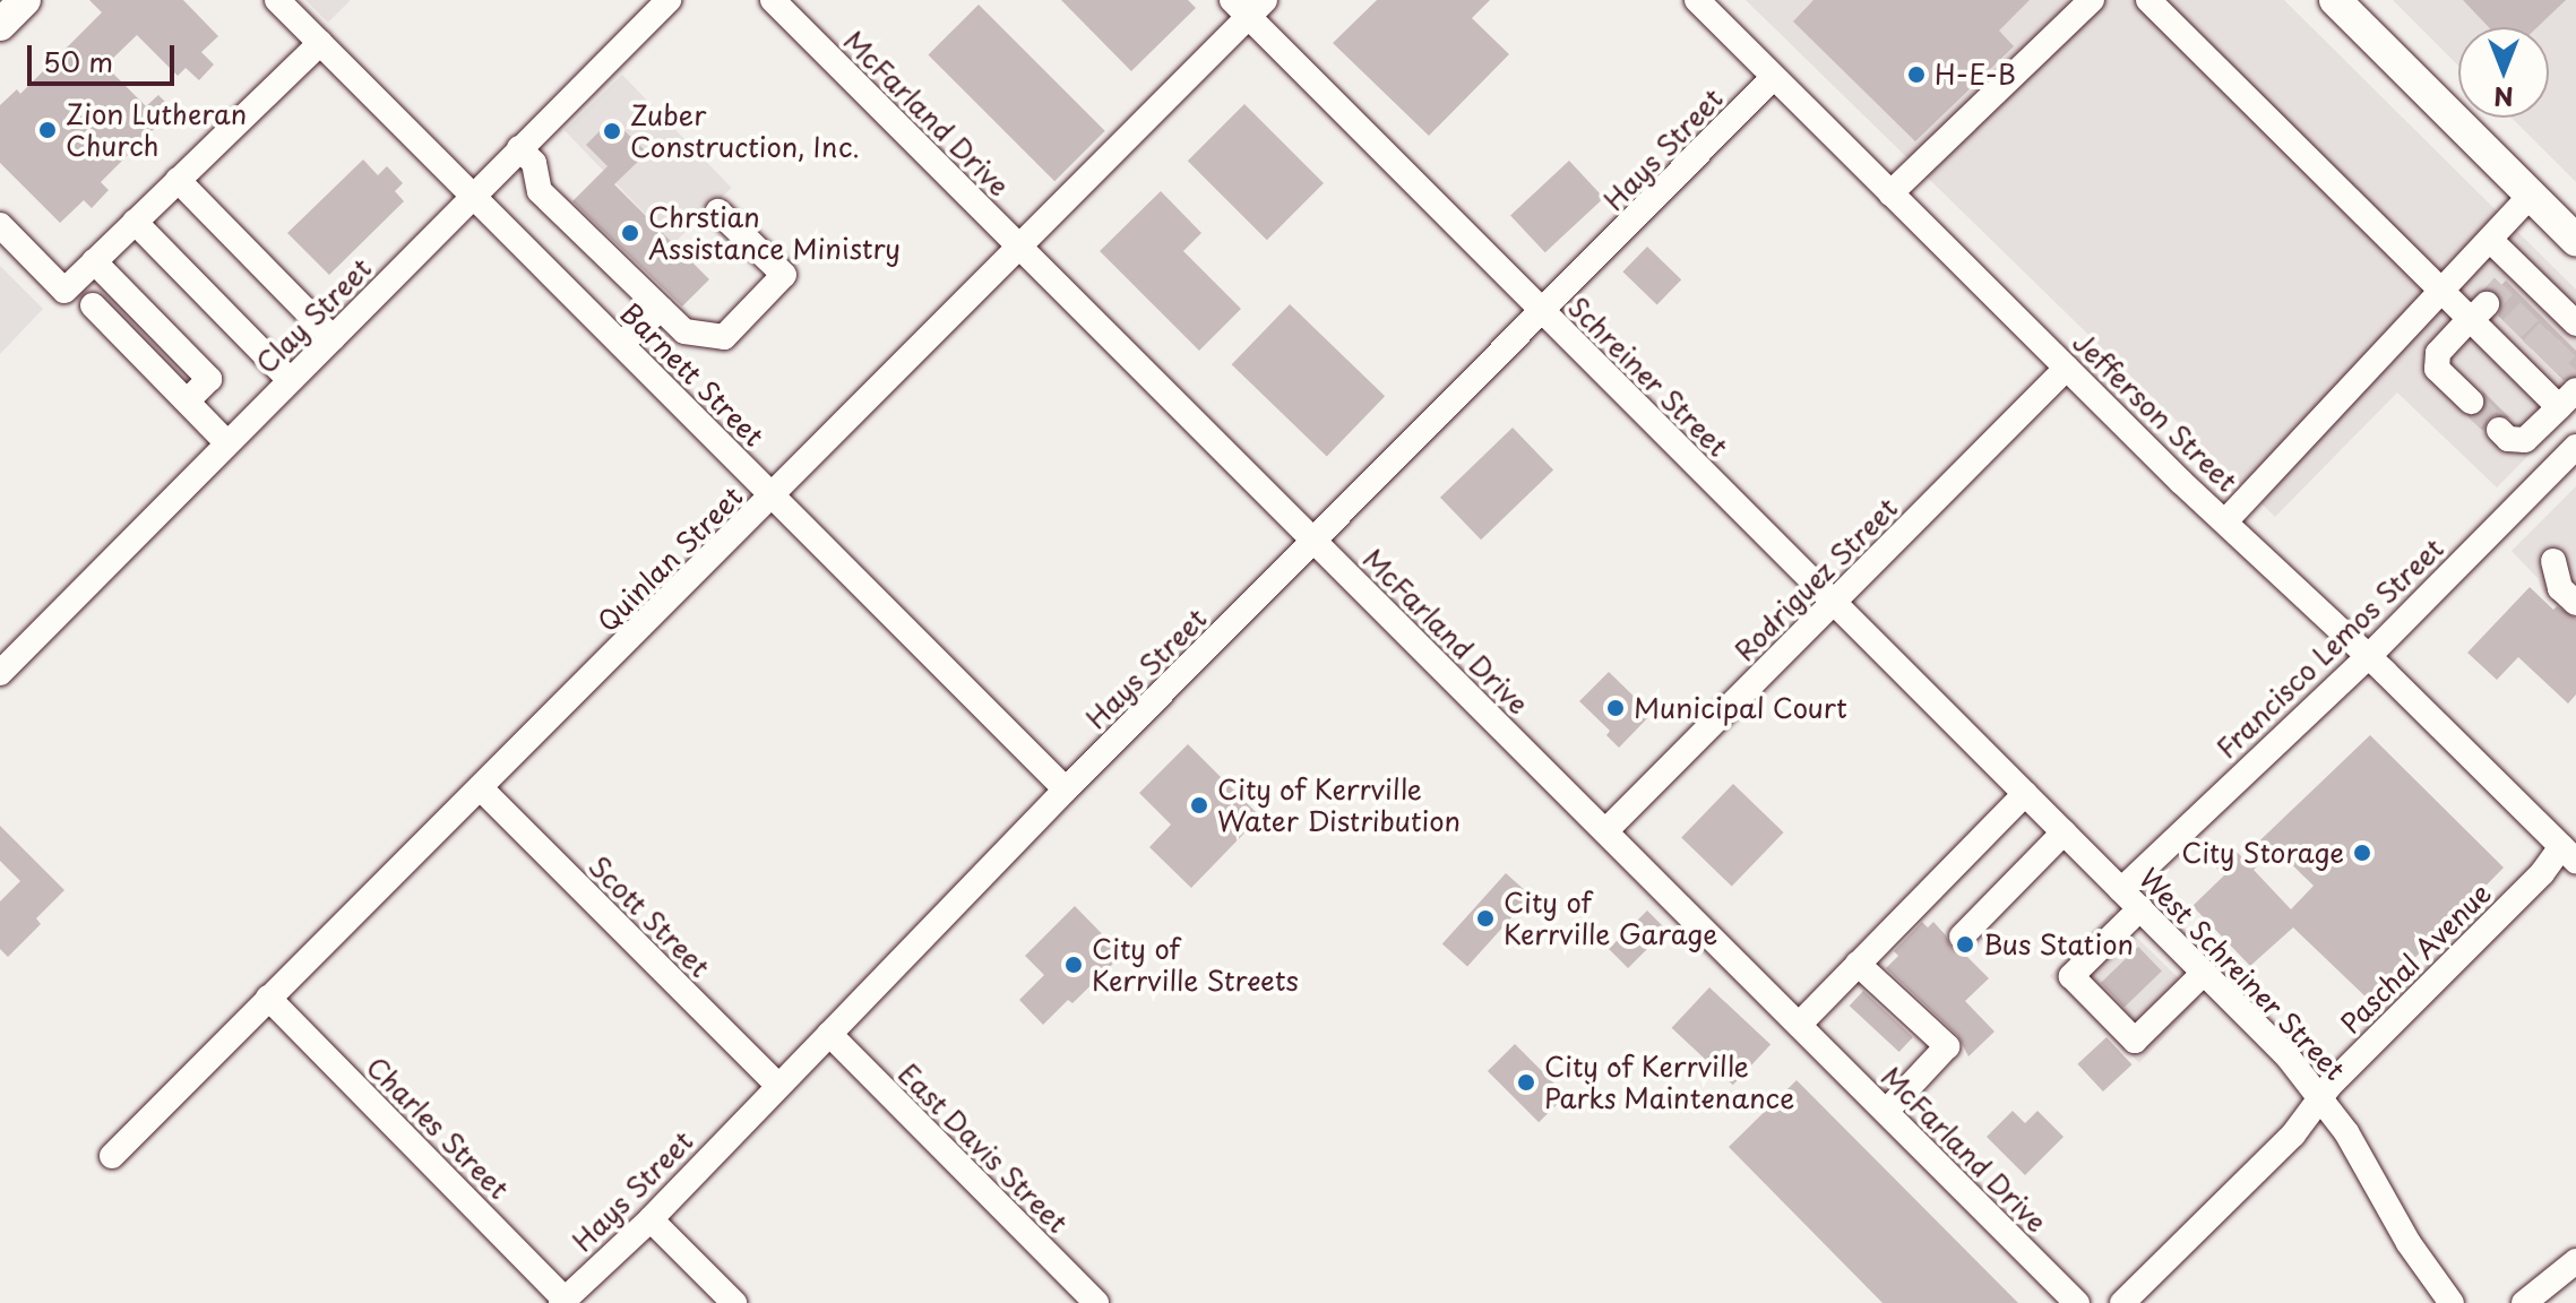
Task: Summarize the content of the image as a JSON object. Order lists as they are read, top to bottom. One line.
{"streets":{"street":["McFarland Drive","Hays Street","Clay Street","Barnett Street","Schreiner Street","Jefferson Street","Quinlan Street","Rodriguez Street","Francisco Lemos Street","Scott Street","Paschal Avenue","West Schreiner Street","Charles Street","East Davis Street"]},"crossings":[["McFarland Drive","Hays Street"],["McFarland Drive","Quinlan Street"],["McFarland Drive","Rodriguez Street"],["Hays Street","Barnett Street"],["Hays Street","Schreiner Street"],["Hays Street","Jefferson Street"],["Hays Street","Scott Street"],["Hays Street","Charles Street"],["Hays Street","East Davis Street"],["Clay Street","Barnett Street"],["Barnett Street","Quinlan Street"],["Schreiner Street","Quinlan Street"],["Schreiner Street","Rodriguez Street"],["Schreiner Street","West Schreiner Street"],["Jefferson Street","Rodriguez Street"],["Jefferson Street","Francisco Lemos Street"],["Jefferson Street","Paschal Avenue"],["Quinlan Street","Scott Street"],["Quinlan Street","Charles Street"],["Francisco Lemos Street","West Schreiner Street"],["Paschal Avenue","West Schreiner Street"]],"places":["H-E-B","Zion Lutheran Church","Zuber Construction, Inc.","Chrstian Assistance Ministry","Municipal Court","City of Kerrville Water Distribution","City Storage","City of Kerrville Garage","Bus Station","City of Kerrville Streets","City of Kerrville Parks Maintenance"],"scale_bar":"50 m","north":"bottom"}
